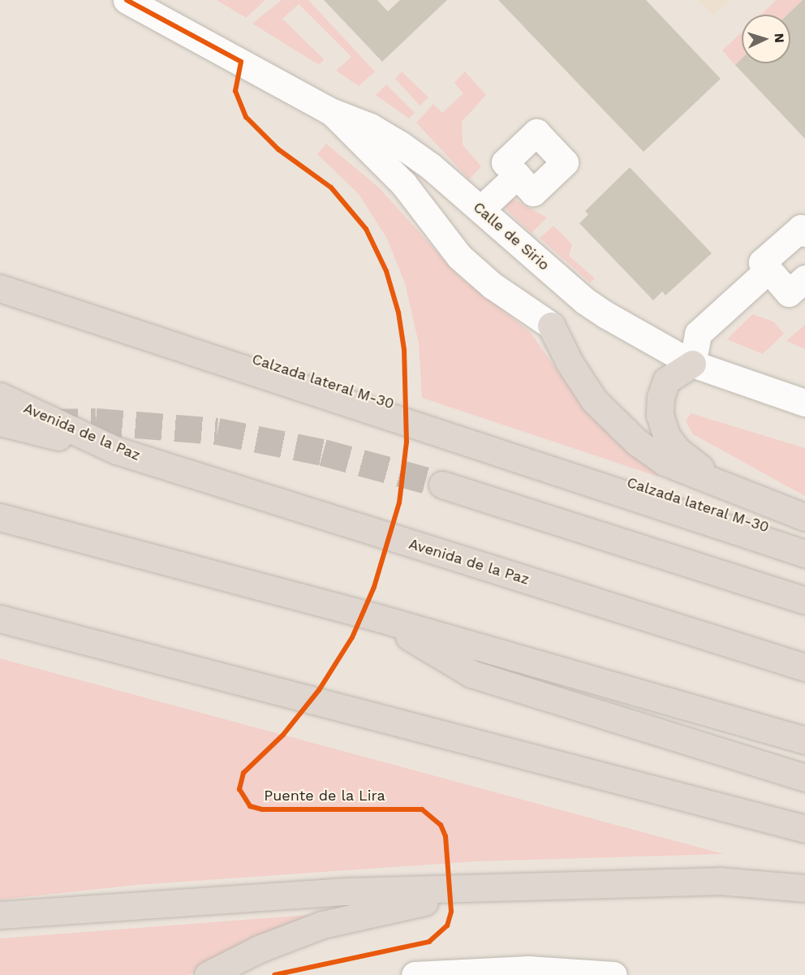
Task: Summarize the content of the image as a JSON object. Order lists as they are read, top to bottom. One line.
{"streets":{"highway":["Calzada lateral M-30","Avenida de la Paz"],"street":["Calle de Sirio"],"cycle path":["Puente de la Lira"]},"north":"right"}
